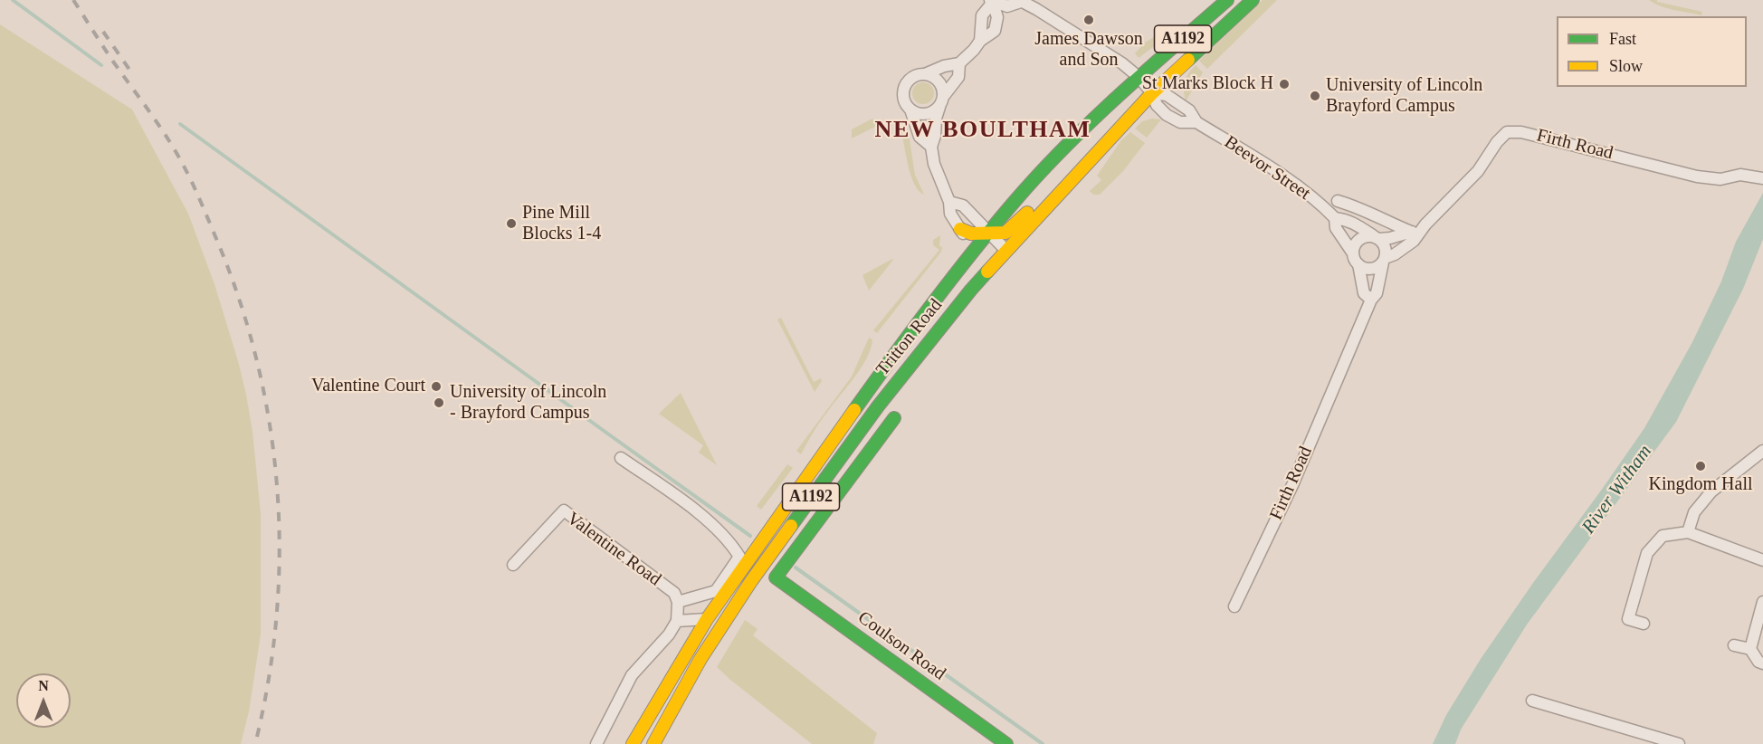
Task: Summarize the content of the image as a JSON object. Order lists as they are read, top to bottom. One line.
{"streets":{"main road":["A1192","Tritton Road","Coulson Road"],"street":["Firth Road","Beevor Street","Valentine Road"]},"crossings":[["Firth Road","Beevor Street"],["Beevor Street","Tritton Road"]],"districts":["NEW BOULTHAM"],"water":["River Witham"],"places":["James Dawson and Son","St Marks Block H","University of Lincoln Brayford Campus","Pine Mill Blocks 1-4","Valentine Court","University of Lincoln - Brayford Campus","Kingdom Hall"],"legend":["Fast","Slow"],"north":"top"}
